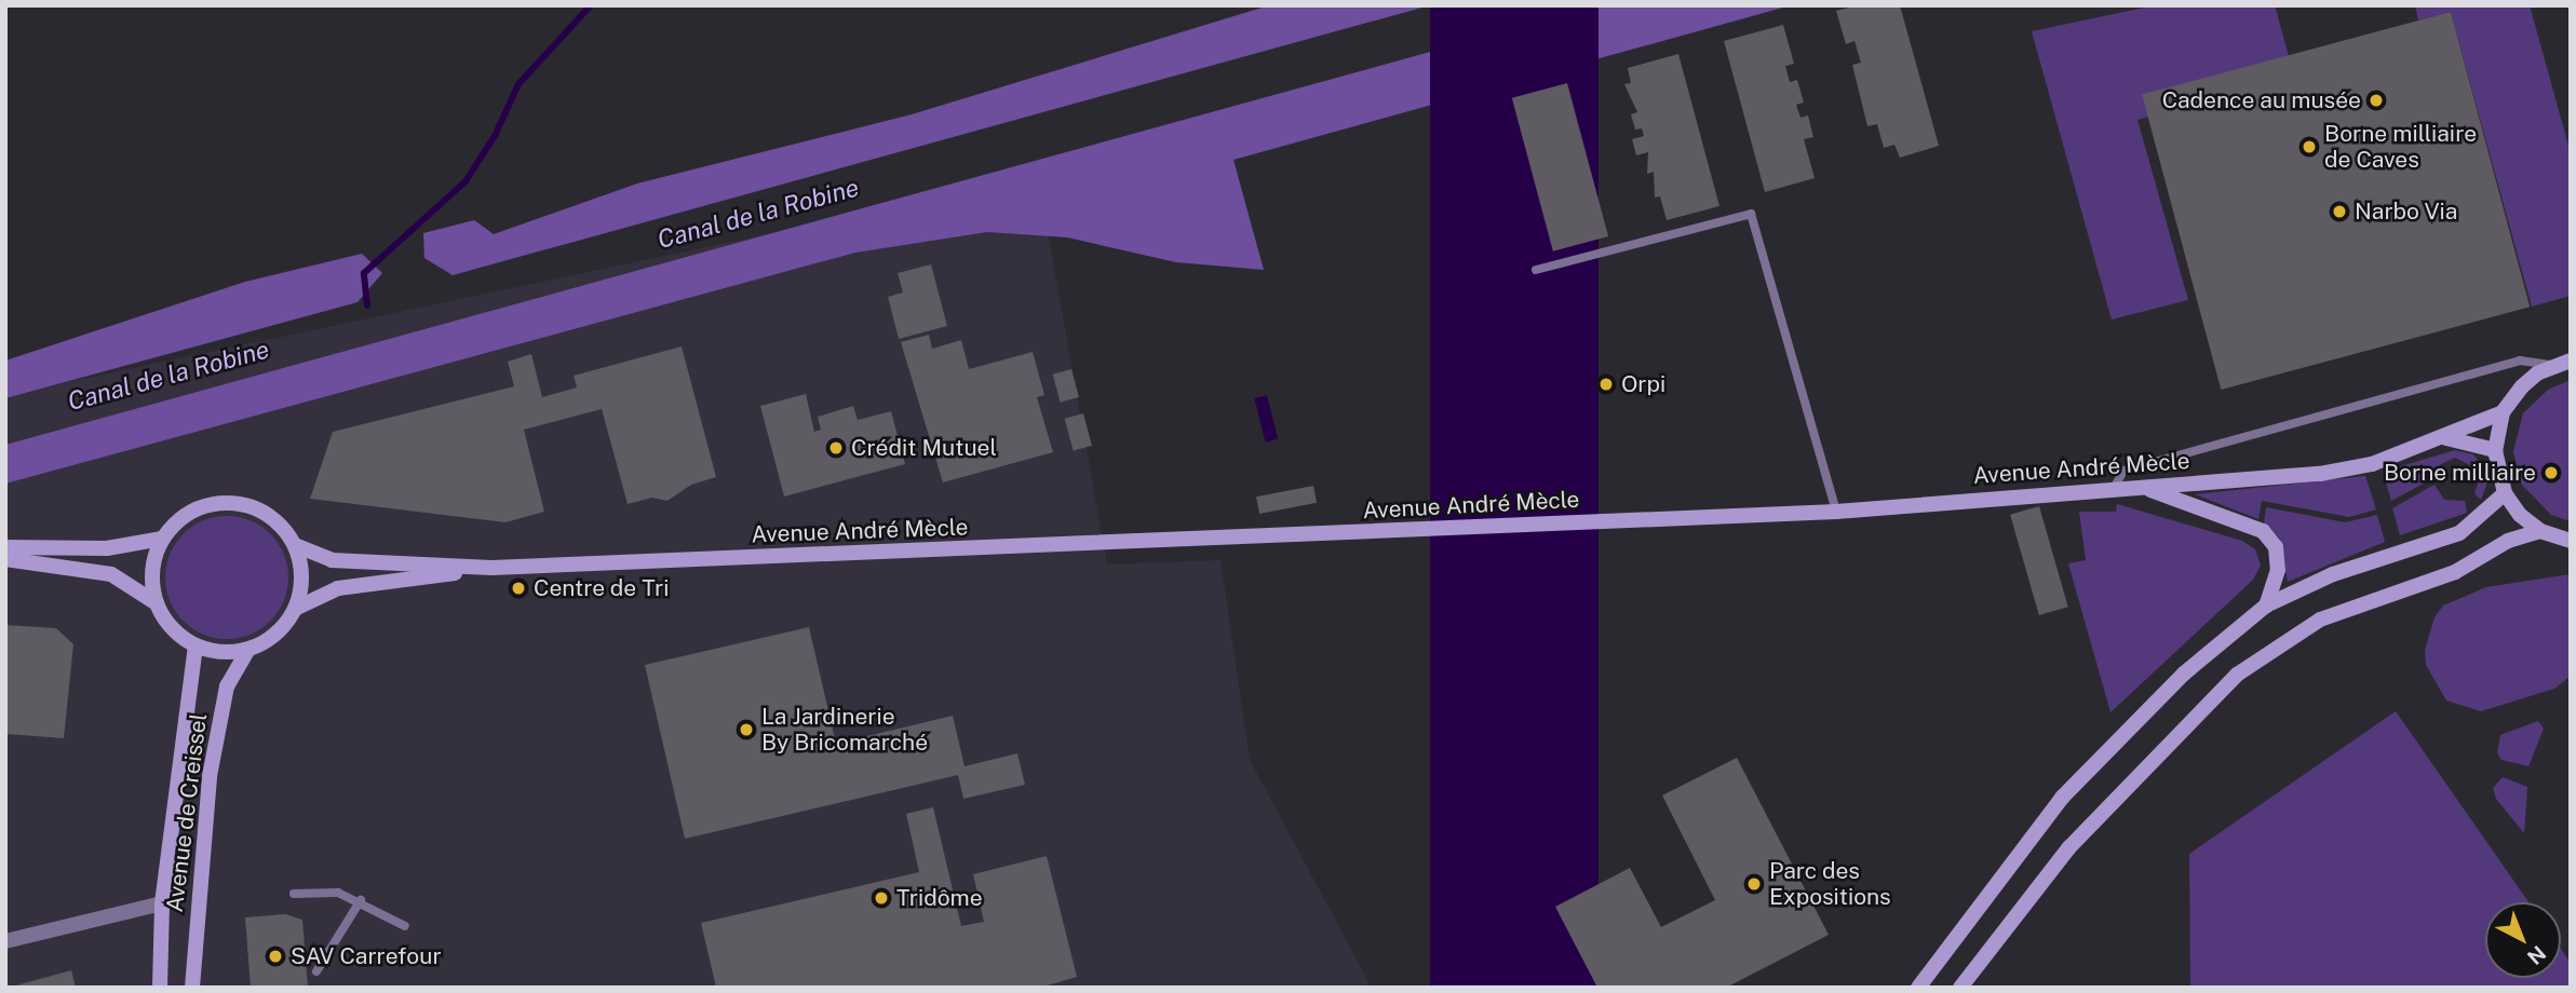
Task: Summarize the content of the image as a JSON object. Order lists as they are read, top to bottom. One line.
{"streets":{"street":["Avenue André Mècle","Avenue de Creissel"]},"crossings":[["Avenue André Mècle","Avenue de Creissel"]],"water":["Canal de la Robine"],"places":["Cadence au musée","Borne milliaire de Caves","Narbo Via","Orpi","Crédit Mutuel","Borne milliaire","Centre de Tri","La Jardinerie By Bricomarché","Parc des Expositions","Tridôme","SAV Carrefour"],"north":"bottom right"}
